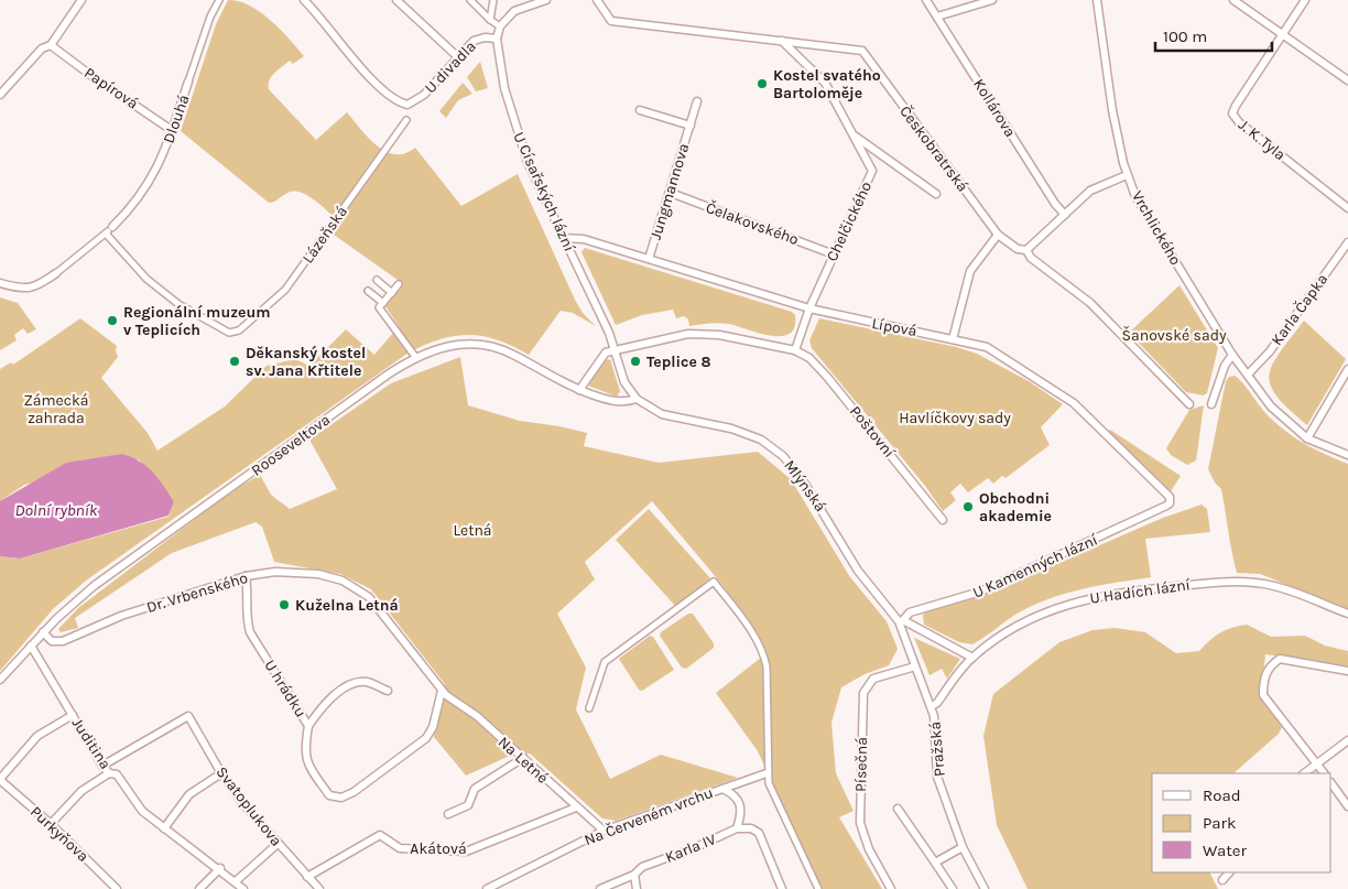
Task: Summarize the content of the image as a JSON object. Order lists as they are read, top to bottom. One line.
{"streets":{"street":["U divadla","Papírová","Kollárova","Dlouhá","J. K. Tyla","Českobratrská","U Císařských lázní","Jungmannova","Chelčického","Čelakovského","Vrchlického","Lázeňská","Karla Čapka","Lípová","Poštovní","Rooseveltova","Mlýnská","U Kamenných lázní","U Hadích lázní","Dr. Vrbenského","U hrádku","Juditina","Pražská","Na Letné","Písečná","Svatoplukova","Na Červeném vrchu","Purkyňova","Akátová","Karla IV"]},"crossings":[["U divadla","U Císařských lázní"],["Papírová","Dlouhá"],["Českobratrská","Chelčického"],["U Císařských lázní","Lípová"],["U Císařských lázní","Poštovní"],["U Císařských lázní","Rooseveltova"],["U Císařských lázní","Mlýnská"],["Jungmannova","Čelakovského"],["Jungmannova","Lípová"],["Chelčického","Čelakovského"],["Chelčického","Lípová"],["Vrchlického","Karla Čapka"],["Lípová","U Kamenných lázní"],["Rooseveltova","Mlýnská"],["Rooseveltova","Dr. Vrbenského"],["Rooseveltova","Juditina"],["Mlýnská","U Kamenných lázní"],["Mlýnská","Pražská"],["U Kamenných lázní","Pražská"],["U Hadích lázní","Pražská"],["Dr. Vrbenského","U hrádku"],["Dr. Vrbenského","Na Letné"],["U hrádku","Na Letné"],["Juditina","Svatoplukova"],["Pražská","Písečná"],["Na Letné","Na Červeném vrchu"],["Na Letné","Akátová"],["Svatoplukova","Akátová"]],"water":["Dolní rybník"],"parks":["Šanovské sady","Zámecká zahrada","Havlíčkovy sady","Letná"],"places":["Kostel svatého Bartoloměje","Regionální muzeum v Teplicích","Děkanský kostel sv. Jana Křtitele","Teplice 8","Obchodni akademie","Kuželna Letná"],"legend":["Road","Park","Water"],"scale_bar":"100 m"}
